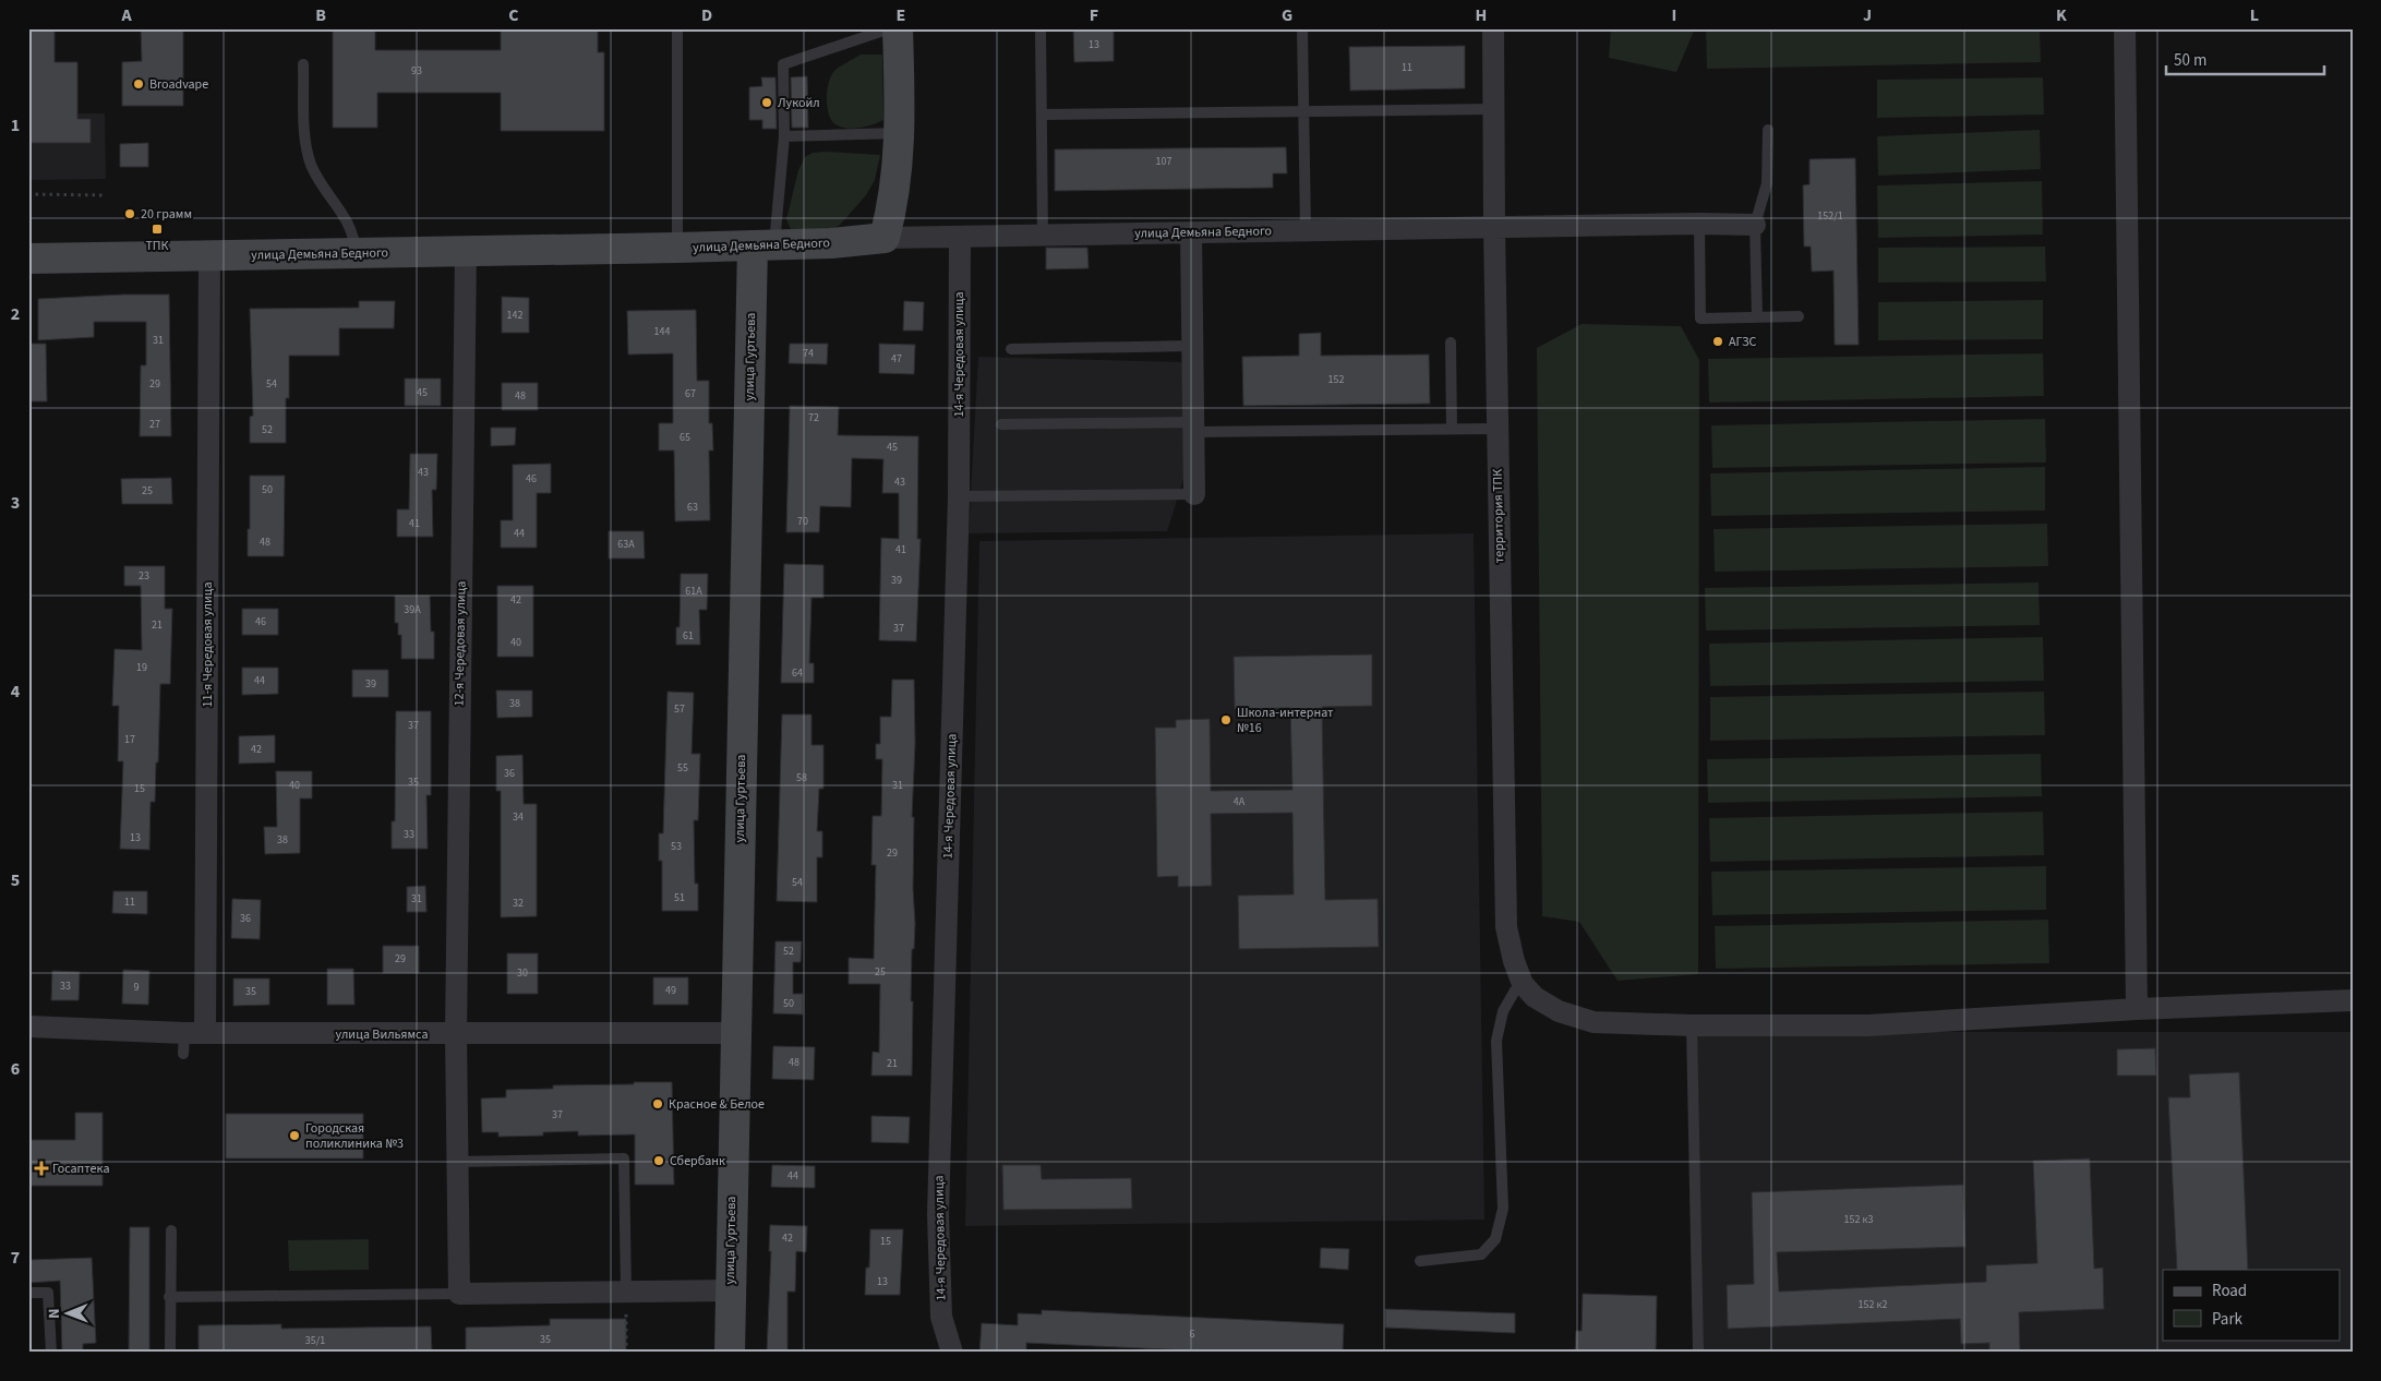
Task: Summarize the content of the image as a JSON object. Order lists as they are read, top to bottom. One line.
{"streets":{"main road":["улица Демьяна Бедного","улица Гуртьева"],"street":["14-я Чередовая улица","территория ТПК","12-я Чередовая улица","11-я Чередовая улица","улица Вильямса"]},"crossings":[["улица Демьяна Бедного","14-я Чередовая улица"],["улица Демьяна Бедного","улица Гуртьева"],["улица Демьяна Бедного","территория ТПК"],["улица Демьяна Бедного","12-я Чередовая улица"],["улица Демьяна Бедного","11-я Чередовая улица"],["улица Гуртьева","улица Вильямса"],["12-я Чередовая улица","улица Вильямса"],["11-я Чередовая улица","улица Вильямса"]],"places":{"other":["Broadvape","Лукойл","20 грамм","АГЗС","Школа-интернат №16","Красное & Белое","Городская поликлиника №3","Сбербанк"],"transit":["ТПК"],"health":["Госаптека"]},"house_numbers":["13","11","93","107","152/1","142","144","31","74","47","152","29","54","45","67","48","72","27","52","65","45","43","46","43","50","25","63","70","41","44","48","63А","41","23","39","61А","42","39А","46","21","37","61","40","19","64","44","39","38","57","37","17","42","55","36","58","35","40","31","15","4А","34","33","13","38","53","29","54","51","31","11","32","36","52","29","25","30","33","9","49","35","50","48","21","37","44","152 к3","42","15","13","152 к2","6","35","35/1"],"legend":["Road","Park"],"scale_bar":"50 m","north":"left","grid":{"columns":["A","B","C","D","E","F","G","H","I","J","K","L"],"rows":["1","2","3","4","5","6","7"]}}
